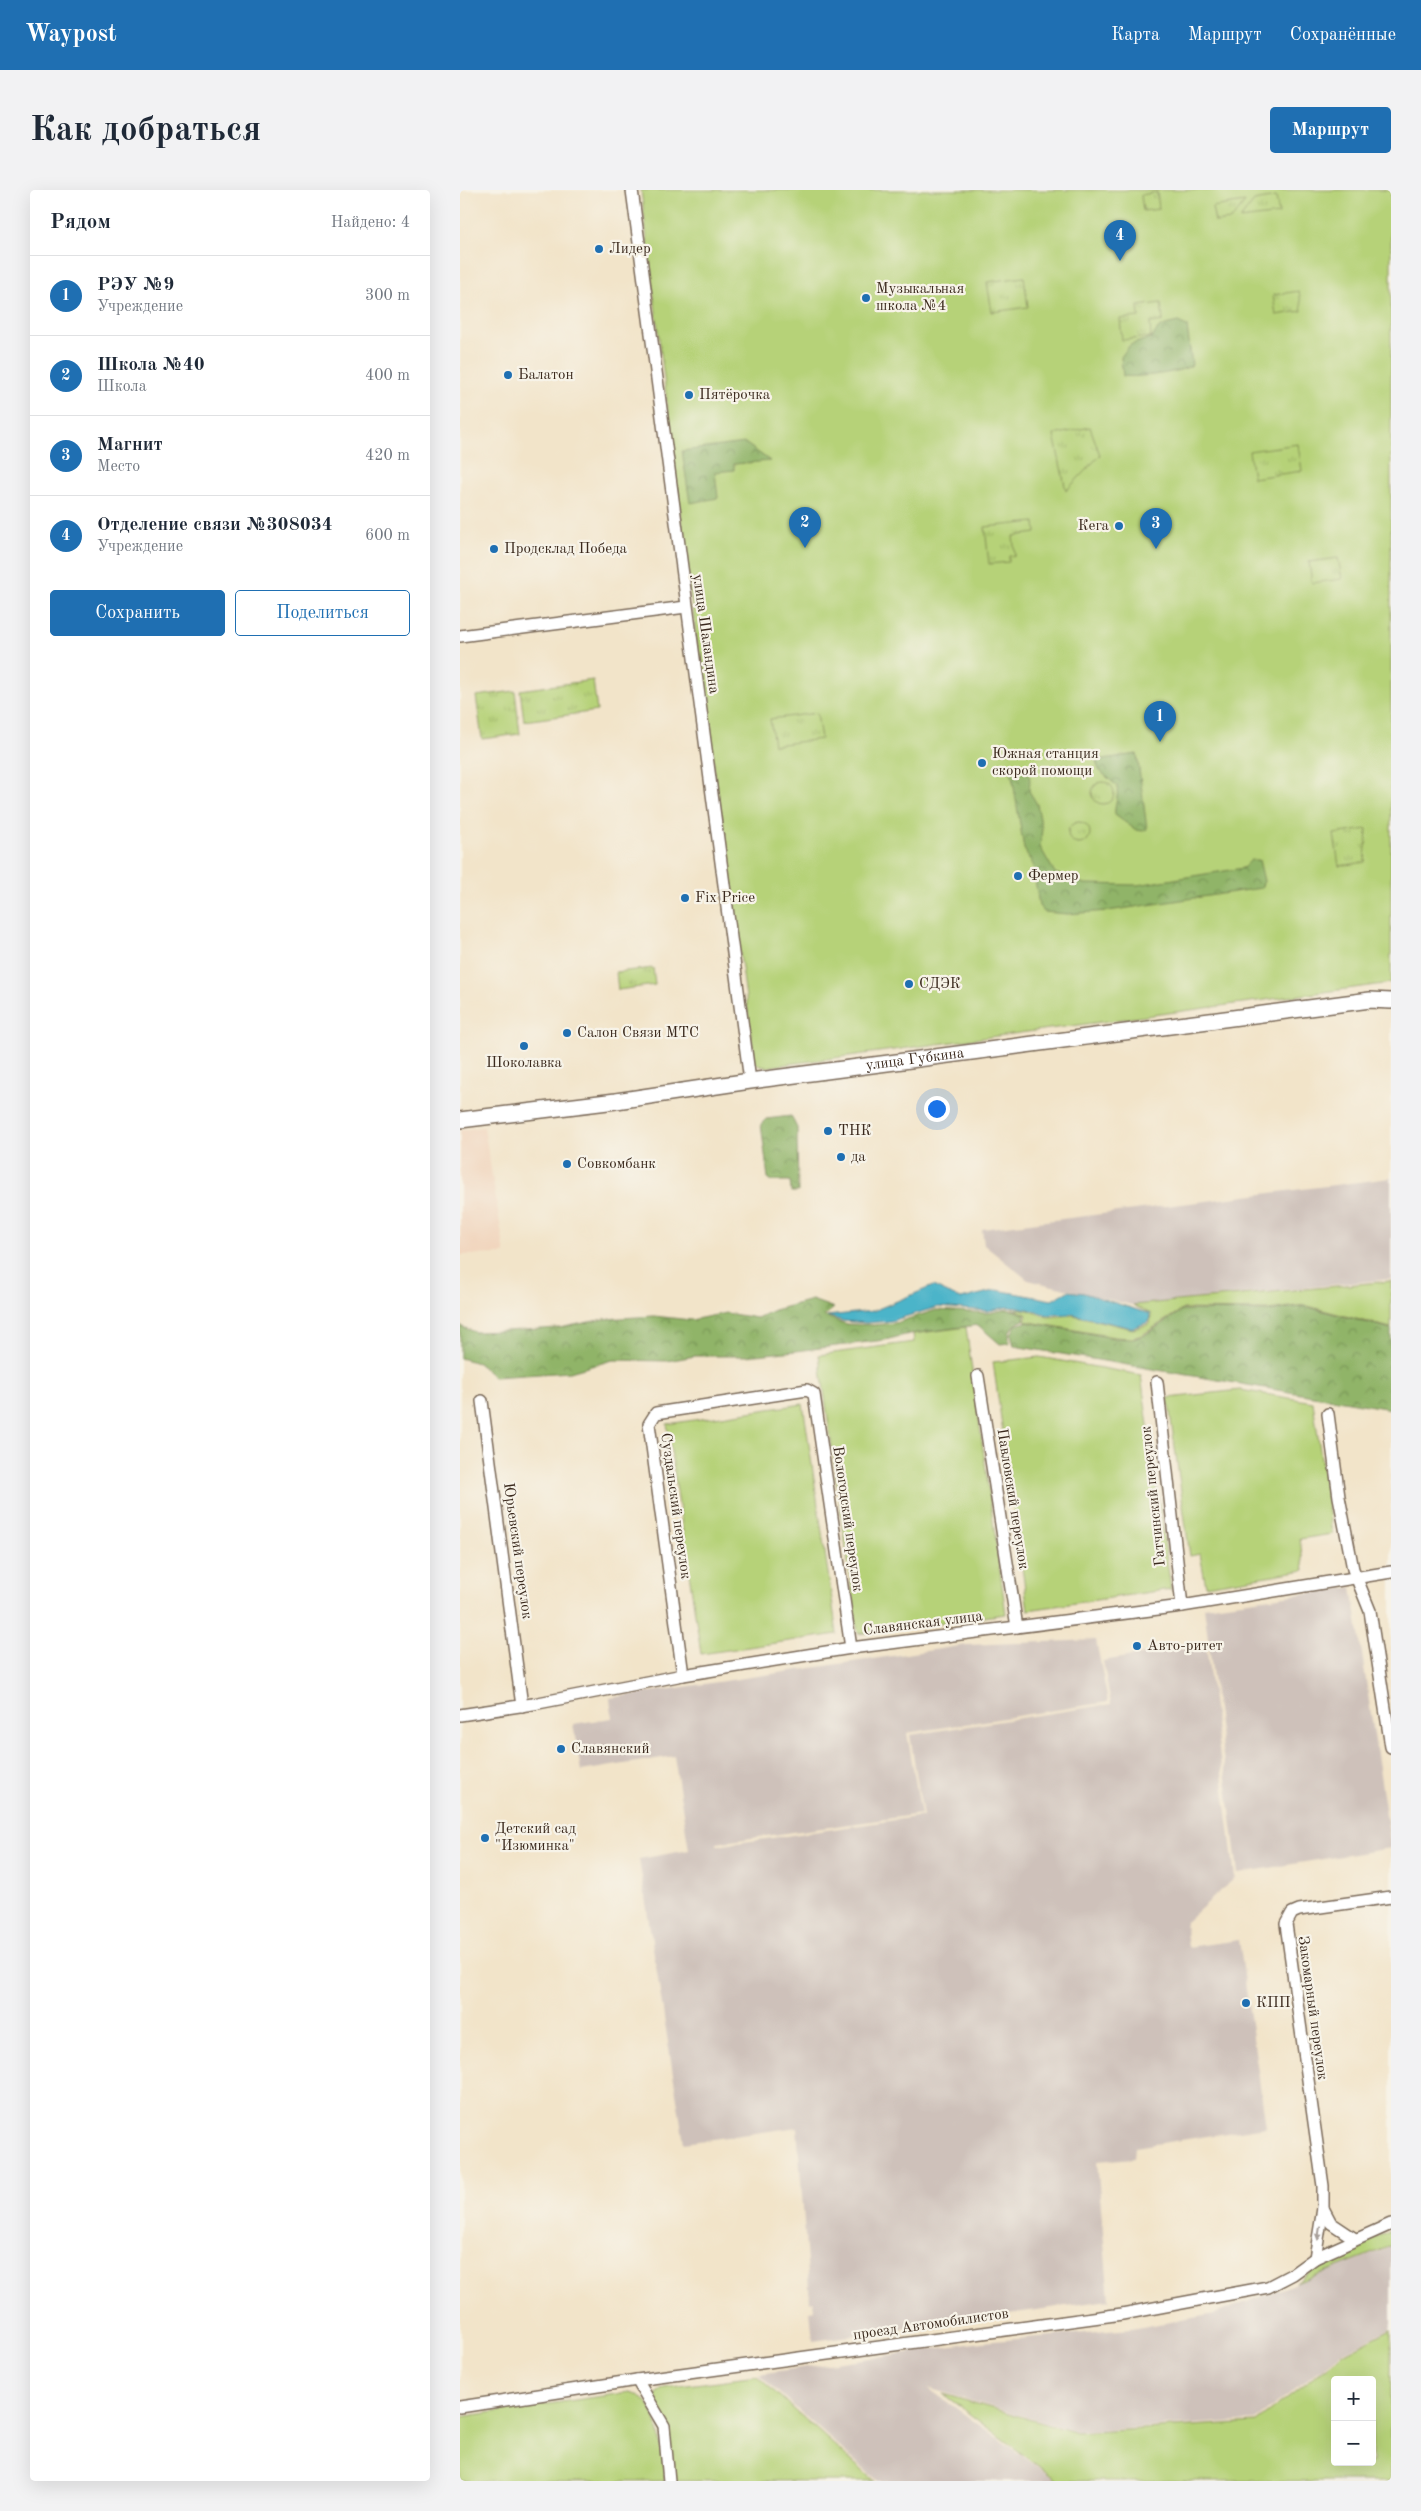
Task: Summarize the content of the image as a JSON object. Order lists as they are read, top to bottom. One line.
{"streets":{"main road":["улица Губкина"],"street":["улица Шаландина","Гатчинский переулок","Павловский переулок","Суздальский переулок","Вологодский переулок","Юрьевский переулок","Славянская улица","Закомарный переулок","проезд Автомобилистов"]},"crossings":[["улица Шаландина","улица Губкина"],["Гатчинский переулок","Славянская улица"],["Павловский переулок","Славянская улица"],["Суздальский переулок","Вологодский переулок"],["Суздальский переулок","Славянская улица"],["Вологодский переулок","Славянская улица"],["Юрьевский переулок","Славянская улица"],["Закомарный переулок","проезд Автомобилистов"]],"places":["Лидер","Музыкальная школа №4","Балатон","Пятёрочка","Кега","Продсклад Победа","Южная станция скорой помощи","Фермер","Fix Price","СДЭК","Салон Связи МТС","Шоколавка","ТНК","да","Совкомбанк","Авто-ритет","Славянский","Детский сад \"Изюминка\"","КПП"],"page":{"header":"Waypost","nav":["Карта","Маршрут","Сохранённые"],"buttons":["Маршрут",["Сохранить","Поделиться"]],"title":"Как добраться","heading":["Рядом","Найдено: 4"],"pins":["4","2","3","1"],"list":[{"mark":"1","name":"РЭУ №9","note":"Учреждение","value":"300 m"},{"mark":"2","name":"Школа №40","note":"Школа","value":"400 m"},{"mark":"3","name":"Магнит","note":"Место","value":"420 m"},{"mark":"4","name":"Отделение связи №308034","note":"Учреждение","value":"600 m"}],"map_buttons":["+","−"]}}
